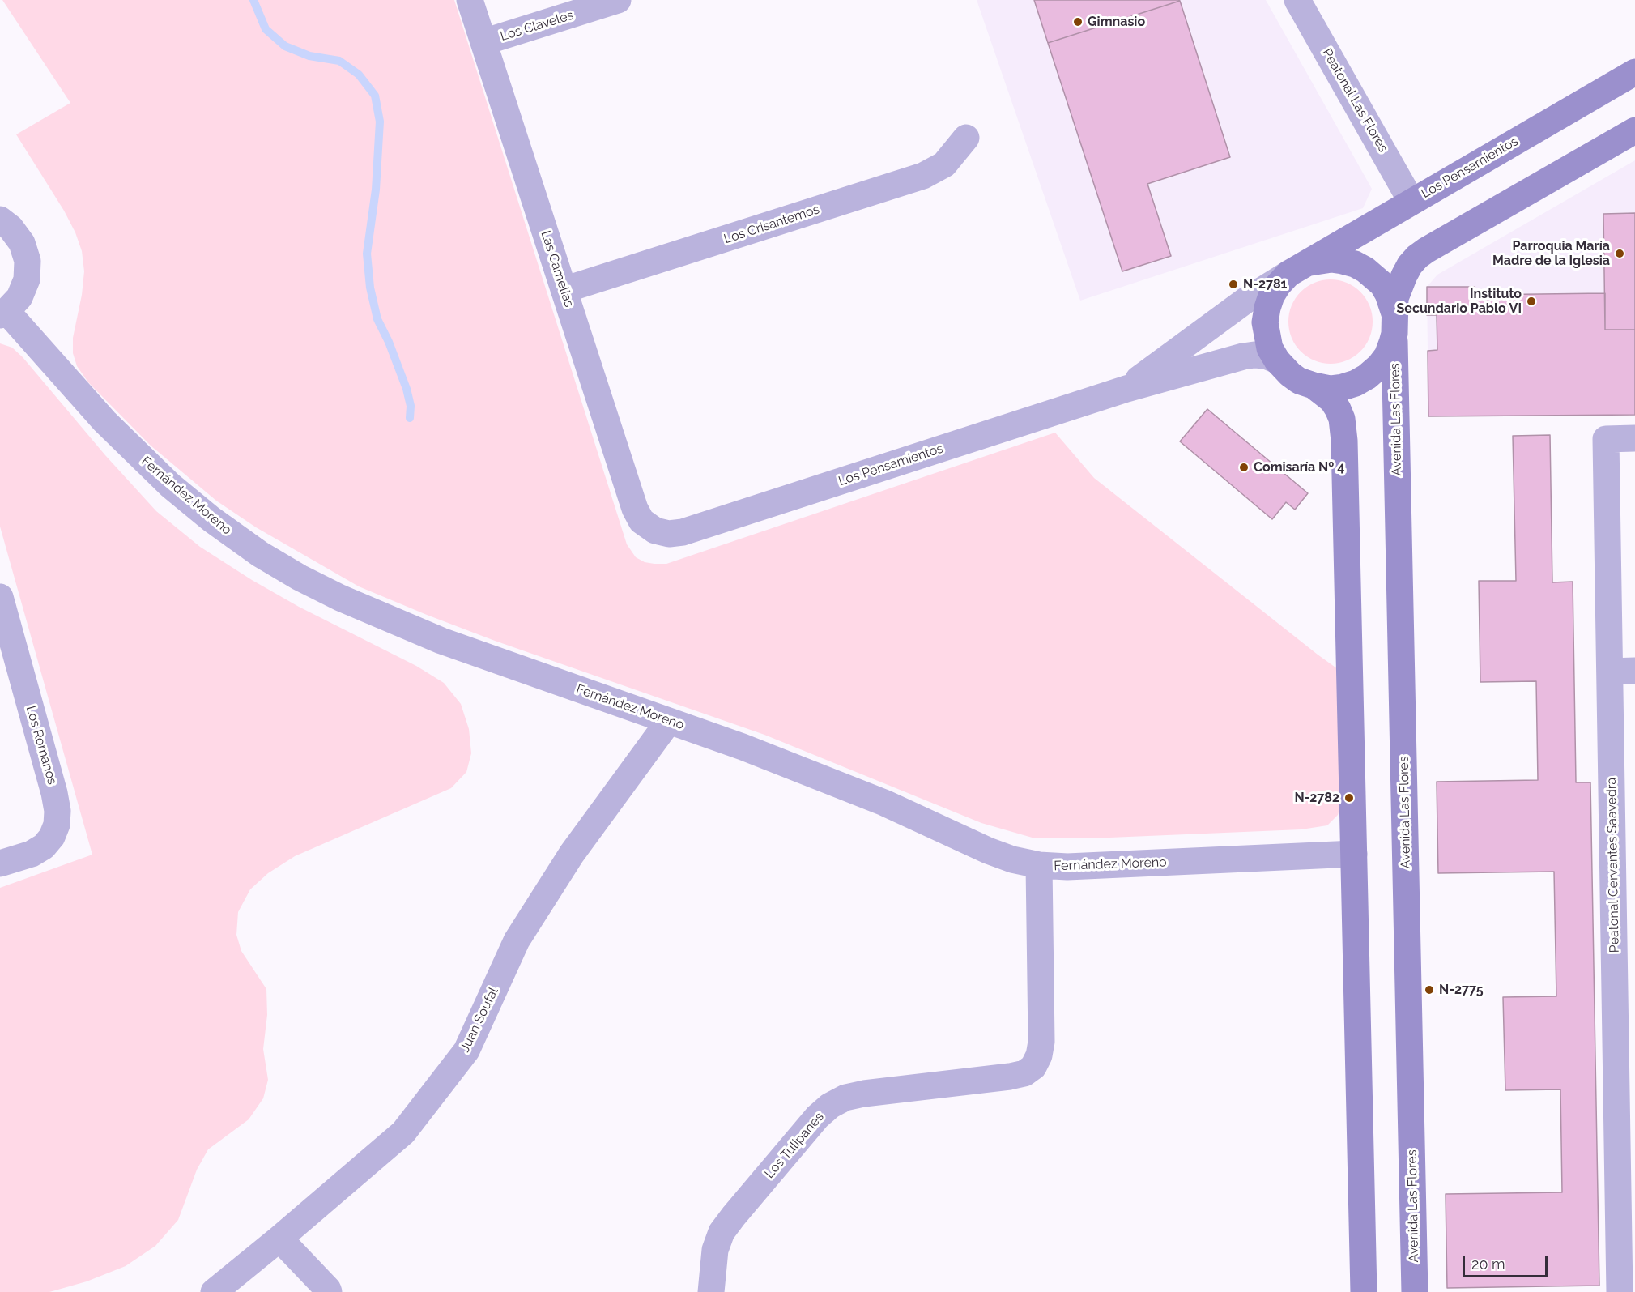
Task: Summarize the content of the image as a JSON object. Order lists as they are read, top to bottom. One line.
{"streets":{"main road":["Los Pensamientos","Avenida Las Flores"],"street":["Los Claveles","Peatonal Las Flores","Los Crisantemos","Las Camelias","Fernández Moreno","Los Romanos","Peatonal Cervantes Saavedra","Juan Soufal","Los Tulipanes"]},"crossings":[["Los Claveles","Las Camelias"],["Peatonal Las Flores","Los Pensamientos"],["Los Pensamientos","Las Camelias"],["Los Pensamientos","Avenida Las Flores"],["Los Crisantemos","Las Camelias"],["Fernández Moreno","Juan Soufal"],["Fernández Moreno","Los Tulipanes"]],"places":["Gimnasio","Parroquia María Madre de la Iglesia","N-2781","Instituto Secundario Pablo VI","Comisaría Nº 4","N-2782","N-2775"],"scale_bar":"20 m"}
